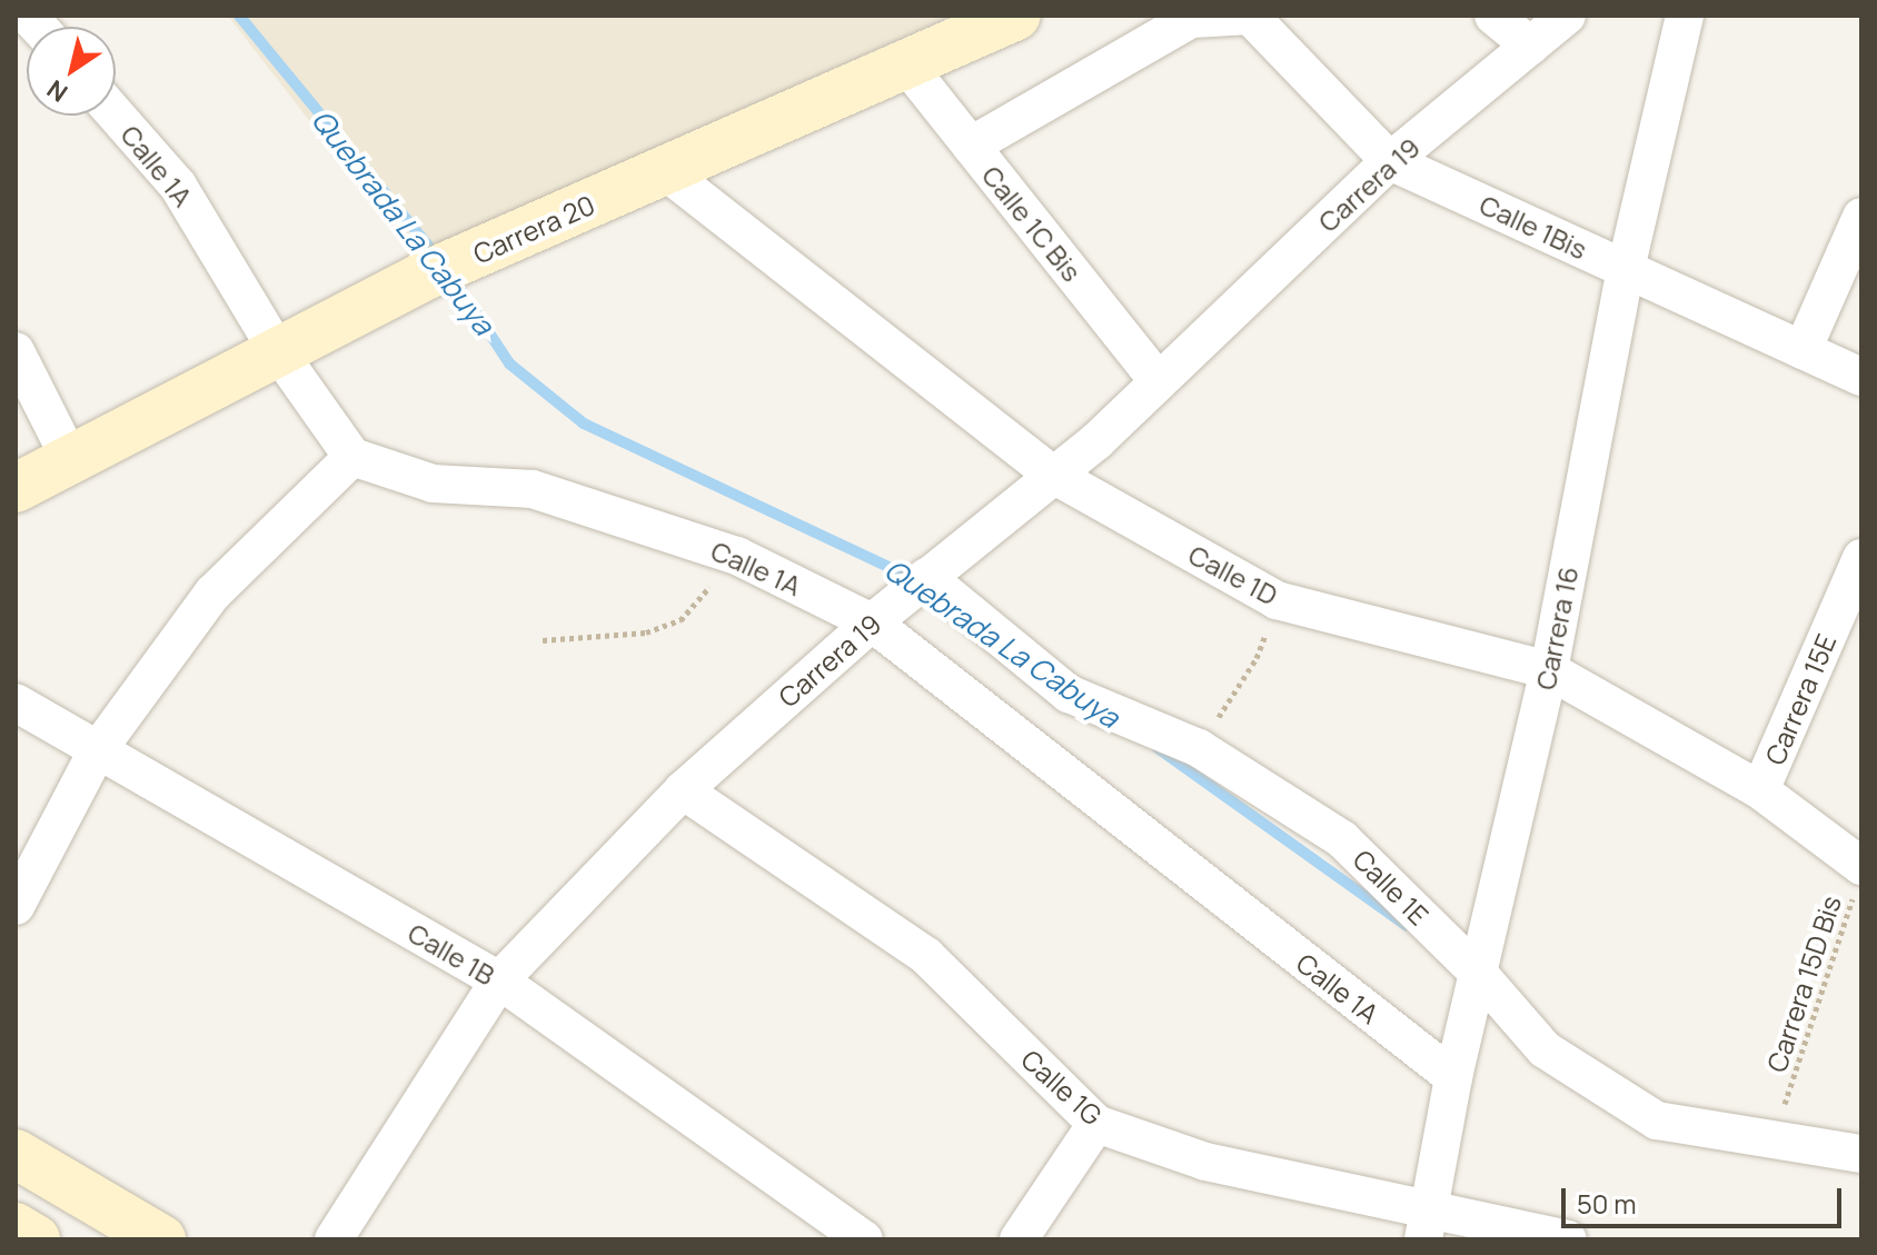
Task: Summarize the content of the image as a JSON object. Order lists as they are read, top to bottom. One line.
{"streets":{"street":["Calle 1A","Carrera 19","Calle 1C Bis","Calle 1Bis","Carrera 20","Calle 1D","Carrera 16","Carrera 15E","Calle 1E","Calle 1B","Calle 1G"],"path":["Carrera 15D Bis"]},"crossings":[["Calle 1A","Carrera 19"],["Calle 1A","Carrera 20"],["Calle 1A","Carrera 16"],["Calle 1A","Calle 1E"],["Carrera 19","Calle 1C Bis"],["Carrera 19","Calle 1Bis"],["Carrera 19","Calle 1D"],["Carrera 19","Calle 1E"],["Carrera 19","Calle 1B"],["Carrera 19","Calle 1G"],["Calle 1C Bis","Carrera 20"],["Calle 1Bis","Carrera 16"],["Carrera 20","Calle 1D"],["Calle 1D","Carrera 16"],["Calle 1D","Carrera 15E"],["Calle 1D","Carrera 15D Bis"],["Carrera 16","Calle 1E"],["Carrera 16","Calle 1G"]],"water":["Quebrada La Cabuya"],"scale_bar":"50 m","north":"bottom left"}
